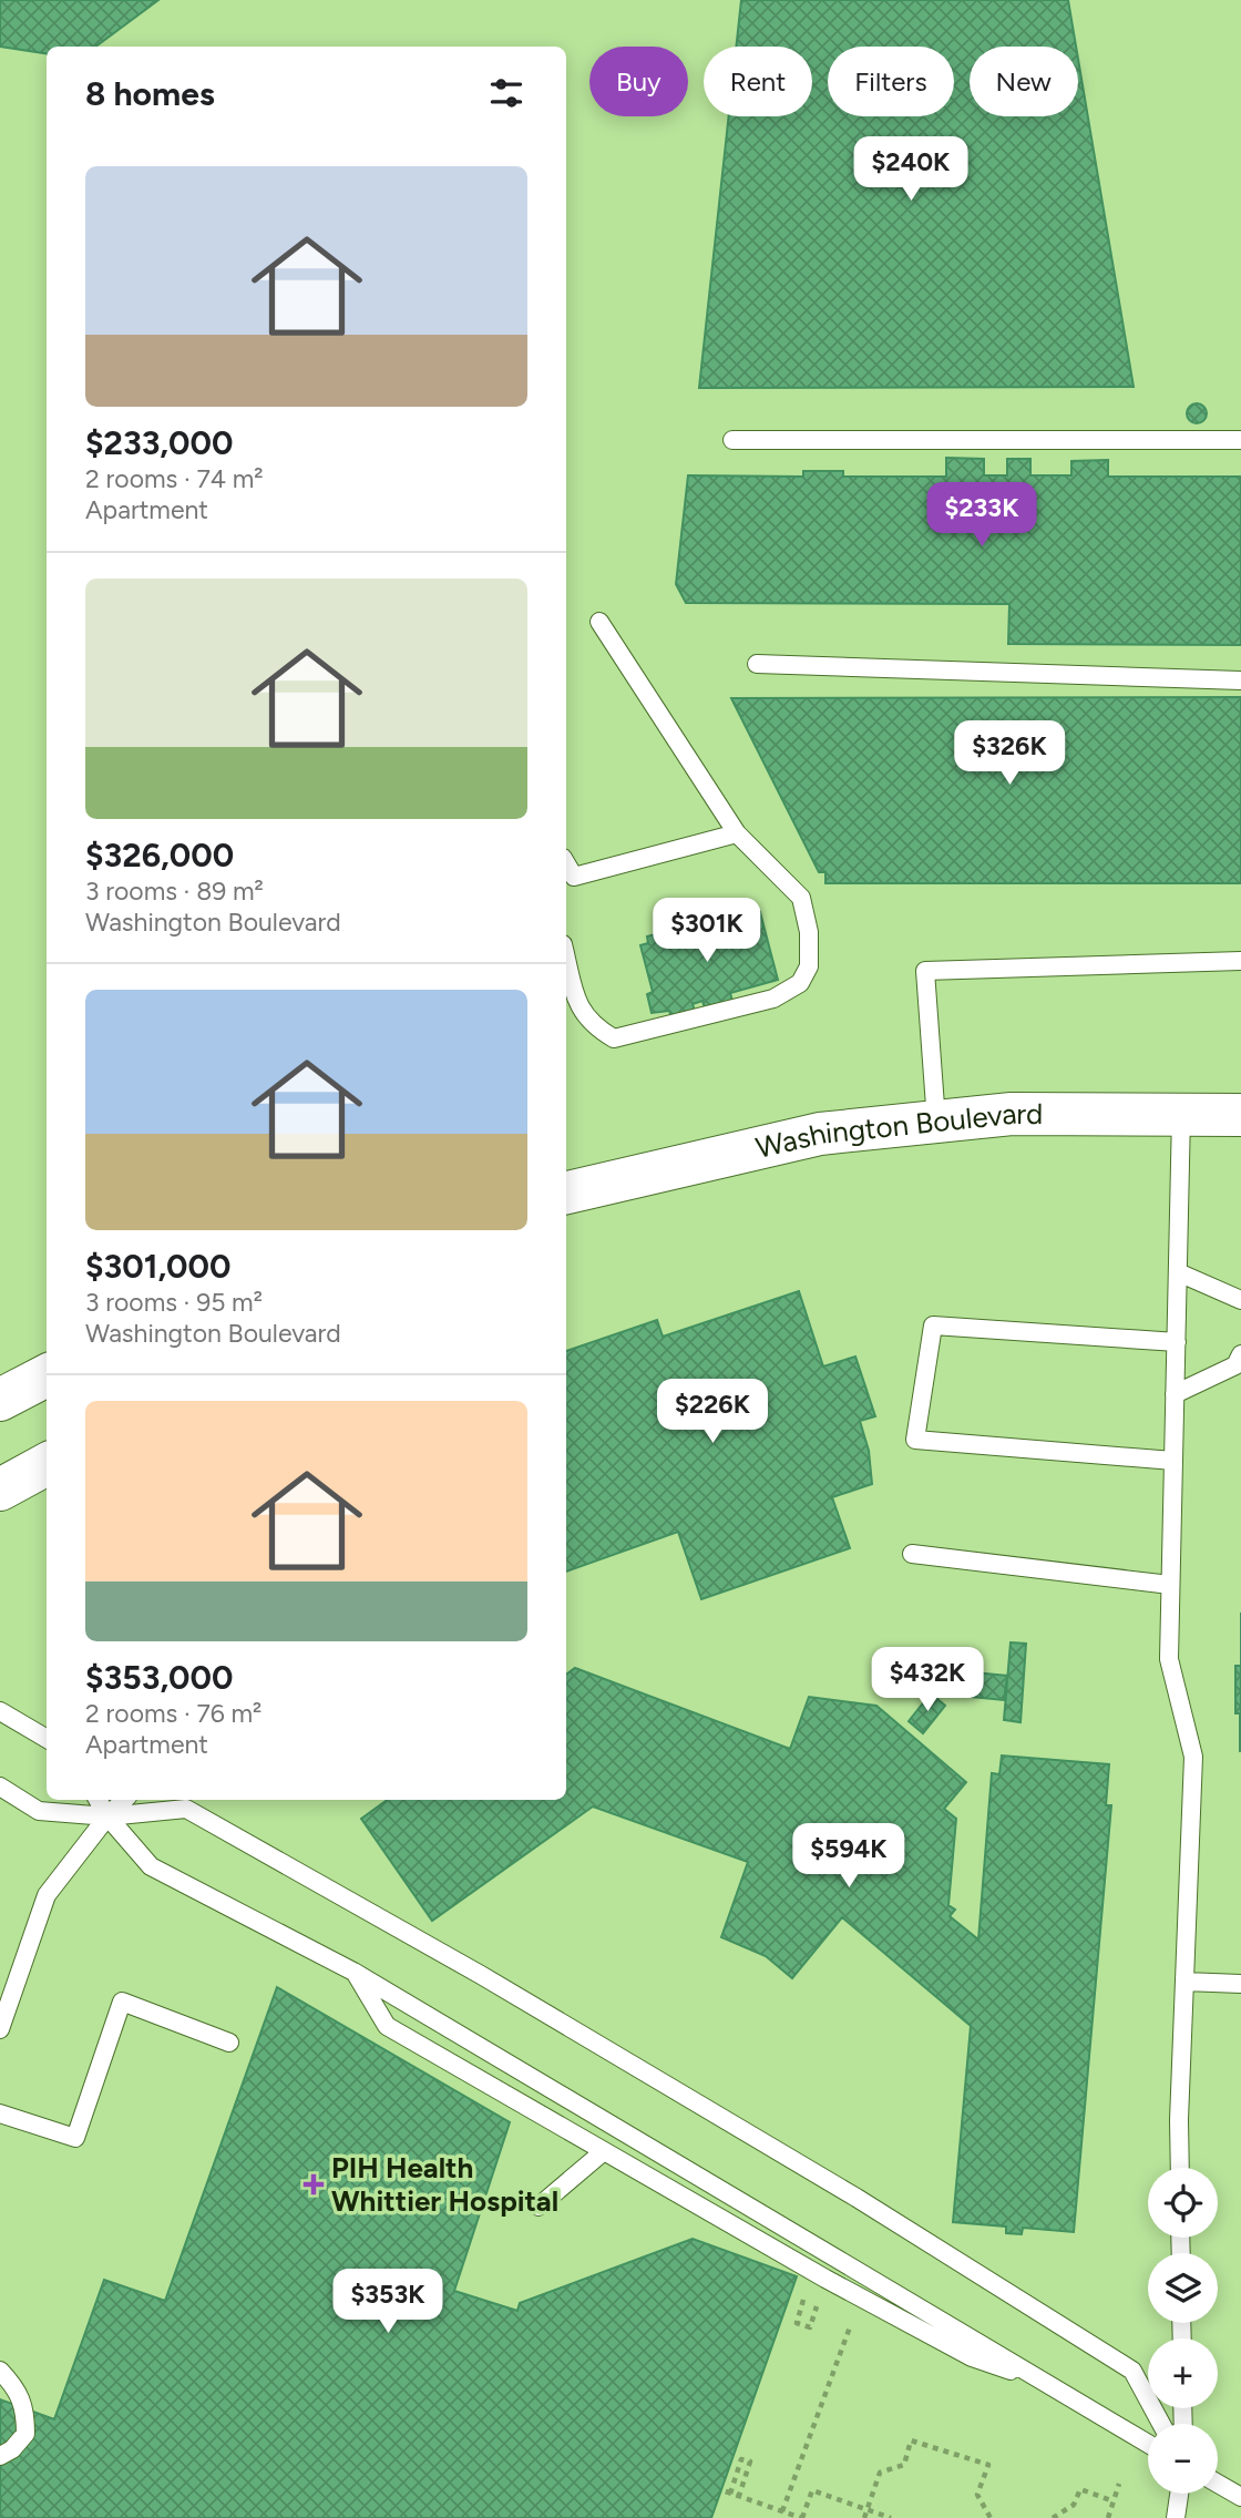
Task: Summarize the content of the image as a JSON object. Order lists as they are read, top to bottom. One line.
{"streets":{"main road":["Washington Boulevard"]},"places":{"health":["PIH Health Whittier Hospital"]},"page":{"chip":["Buy","Rent","Filters","New"],"heading":"8 homes","price":["$240K","$233K","$326K","$301K","$226K","$432K","$594K","$353K"],"list":[{"name":"$233,000","note":"2 rooms · 74 m² · Apartment"},{"name":"$326,000","note":"3 rooms · 89 m² · Washington Boulevard"},{"name":"$301,000","note":"3 rooms · 95 m² · Washington Boulevard"},{"name":"$353,000","note":"2 rooms · 76 m² · Apartment"}],"map_buttons":["+","−"]}}
